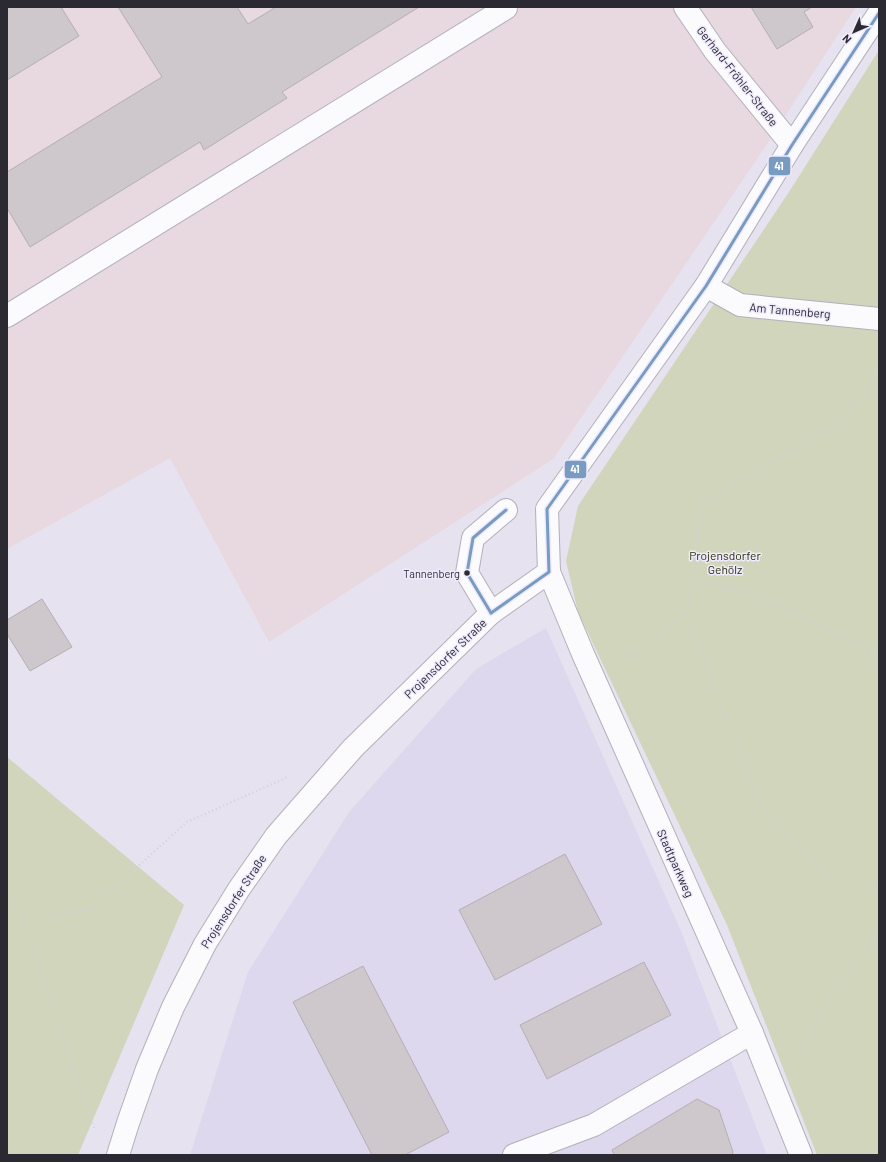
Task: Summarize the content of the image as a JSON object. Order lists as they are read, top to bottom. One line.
{"streets":{"street":["Gerhard-Fröhler-Straße","Am Tannenberg","Projensdorfer Straße","Stadtparkweg"]},"crossings":[["Projensdorfer Straße","Stadtparkweg"]],"parks":["Projensdorfer Gehölz"],"places":["Tannenberg"],"lines":["transit line 41"],"north":"bottom left"}
